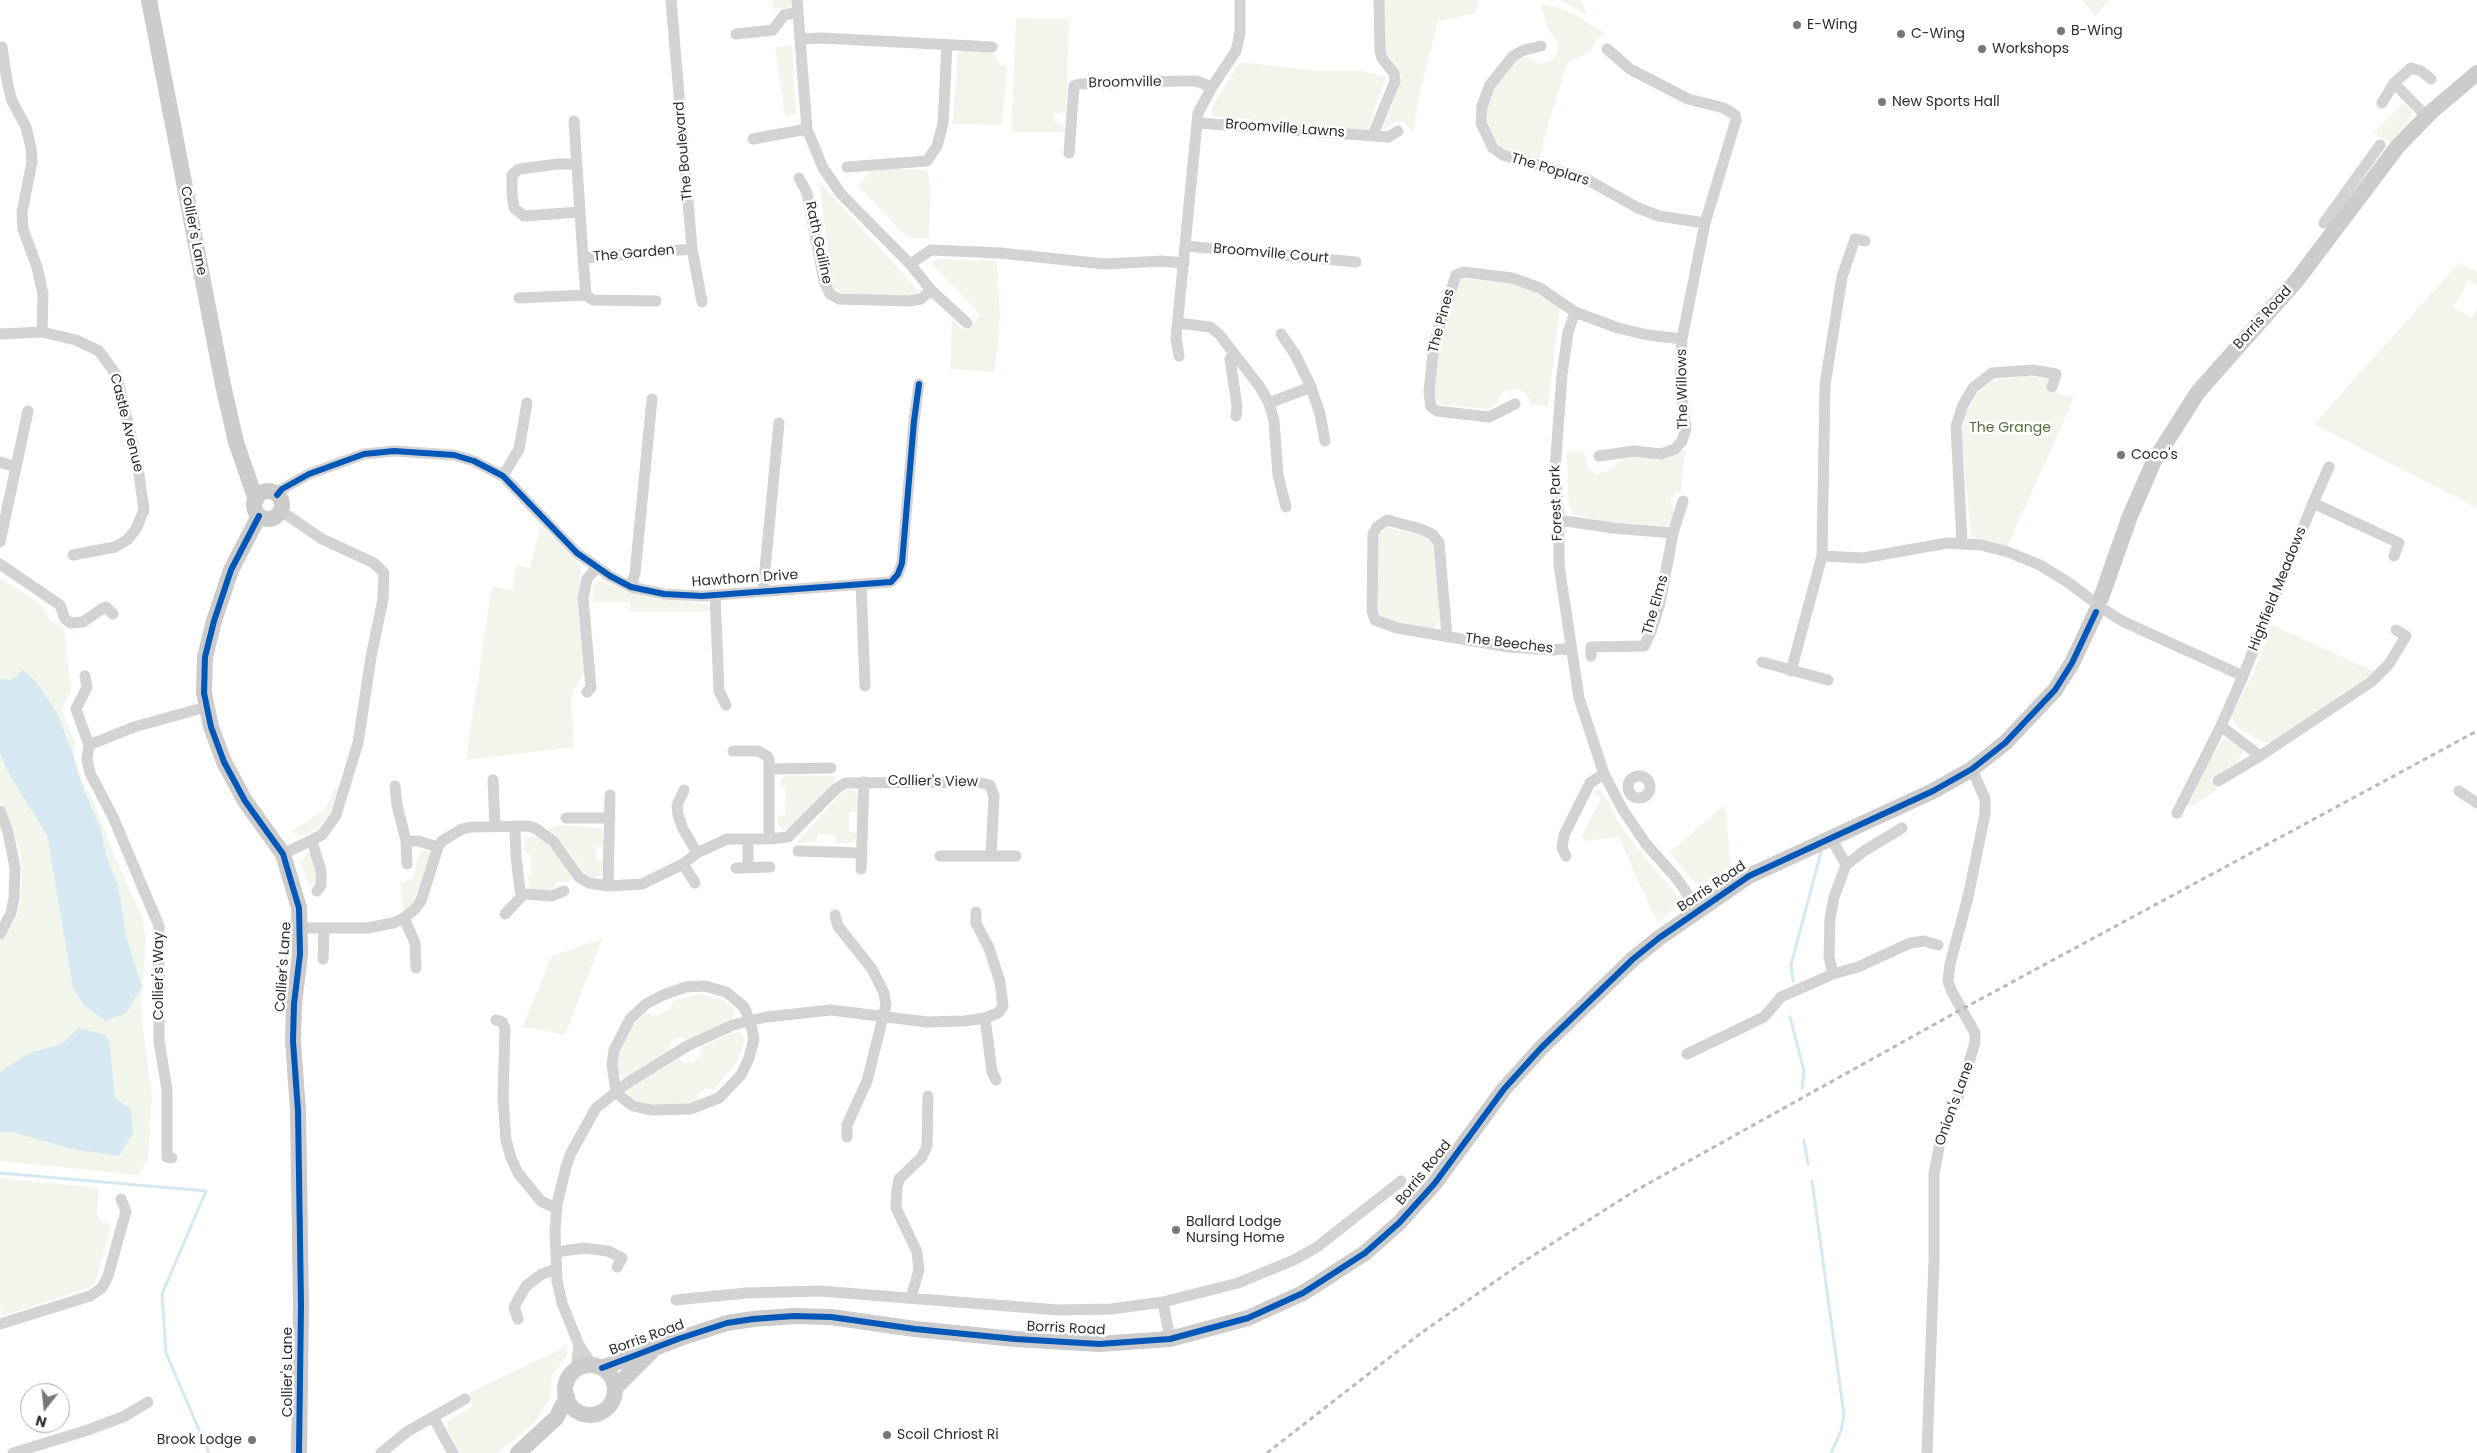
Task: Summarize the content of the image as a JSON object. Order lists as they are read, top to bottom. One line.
{"streets":{"street":["Broomville","Broomville Lawns","The Boulevard","The Poplars","Collier's Lane","Rath Gailine","The Garden","Broomville Court","Borris Road","The Pines","The Willows","Castle Avenue","Forest Park","Hawthorn Drive","Highfield Meadows","The Elms","The Beeches","Collier's View","Collier's Way","Onion's Lane"]},"crossings":[["The Boulevard","The Garden"],["Collier's Lane","Hawthorn Drive"],["Borris Road","Forest Park"],["Borris Road","Onion's Lane"],["The Pines","Forest Park"],["Forest Park","The Beeches"]],"parks":["The Grange"],"places":["E-Wing","B-Wing","C-Wing","Workshops","New Sports Hall","Coco's","Ballard Lodge Nursing Home","Scoil Chriost Ri","Brook Lodge"],"north":"bottom"}
